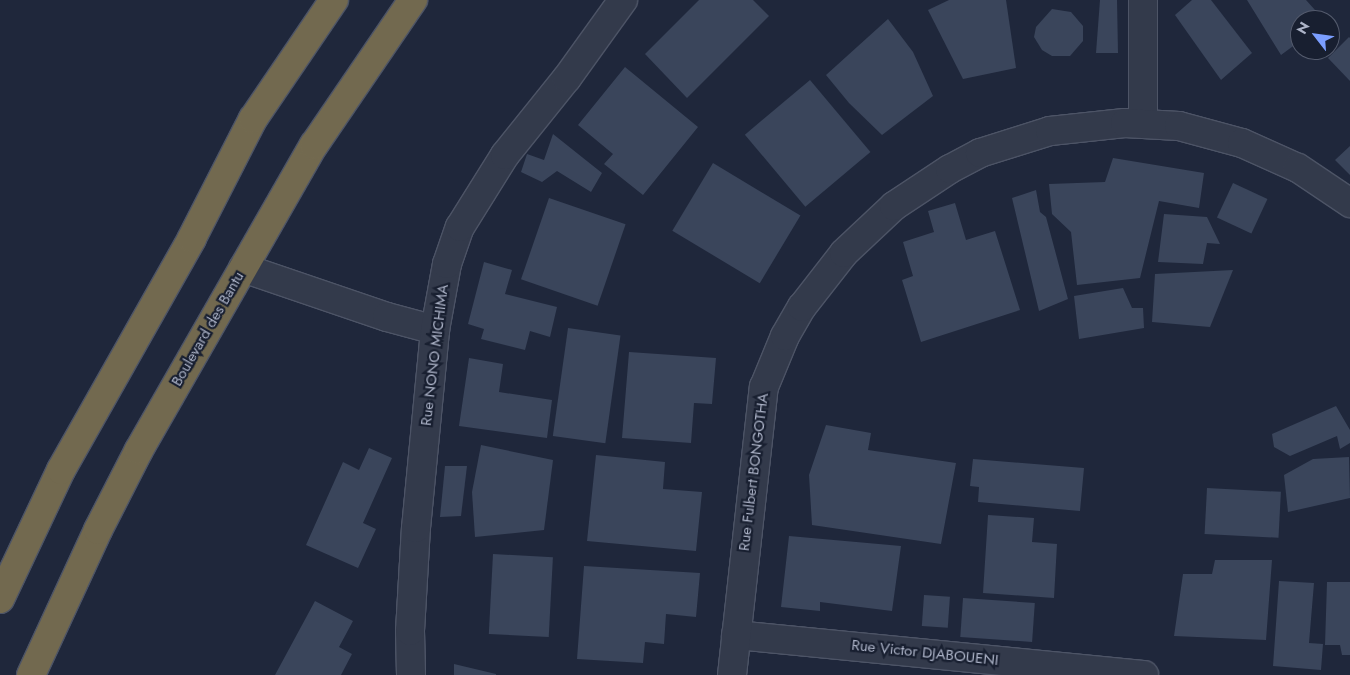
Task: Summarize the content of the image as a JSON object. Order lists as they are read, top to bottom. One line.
{"streets":{"highway":["Boulevard des Bantu"],"street":["Rue NONO MICHIMA","Rue Fulbert BONGOTHA","Rue Victor DJABOUENI"]},"crossings":[["Rue Fulbert BONGOTHA","Rue Victor DJABOUENI"]],"north":"top left"}
